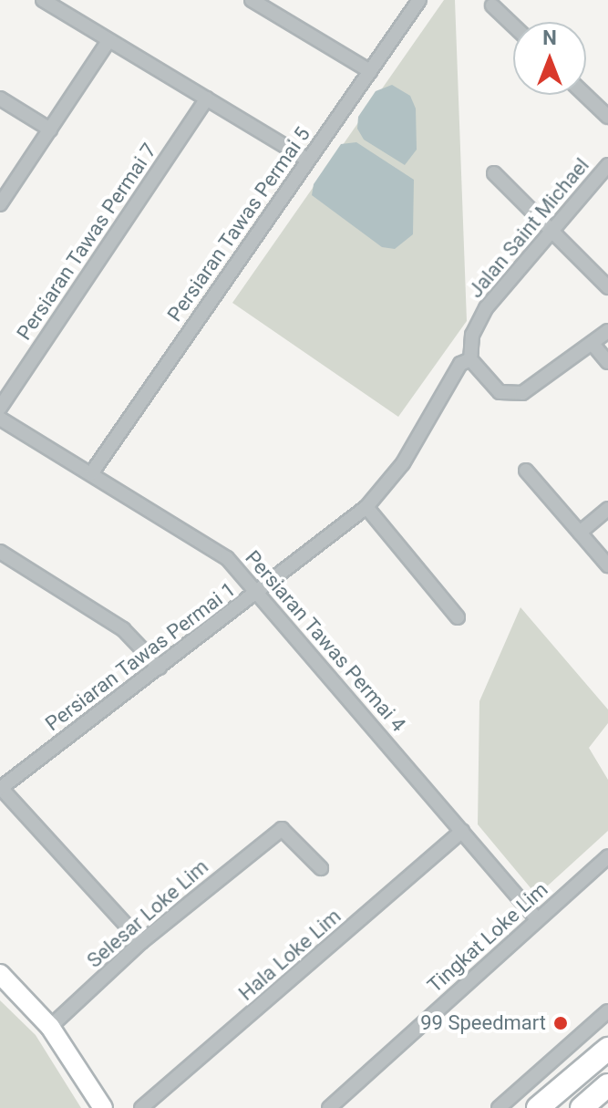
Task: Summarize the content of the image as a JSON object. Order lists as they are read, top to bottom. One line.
{"streets":{"street":["Persiaran Tawas Permai 5","Jalan Saint Michael","Persiaran Tawas Permai 7","Persiaran Tawas Permai 4","Persiaran Tawas Permai 1","Selesar Loke Lim","Tingkat Loke Lim","Hala Loke Lim"]},"crossings":[["Persiaran Tawas Permai 5","Persiaran Tawas Permai 4"],["Jalan Saint Michael","Persiaran Tawas Permai 1"],["Persiaran Tawas Permai 4","Persiaran Tawas Permai 1"],["Persiaran Tawas Permai 4","Tingkat Loke Lim"],["Persiaran Tawas Permai 4","Hala Loke Lim"]],"places":["99 Speedmart"],"north":"top"}
